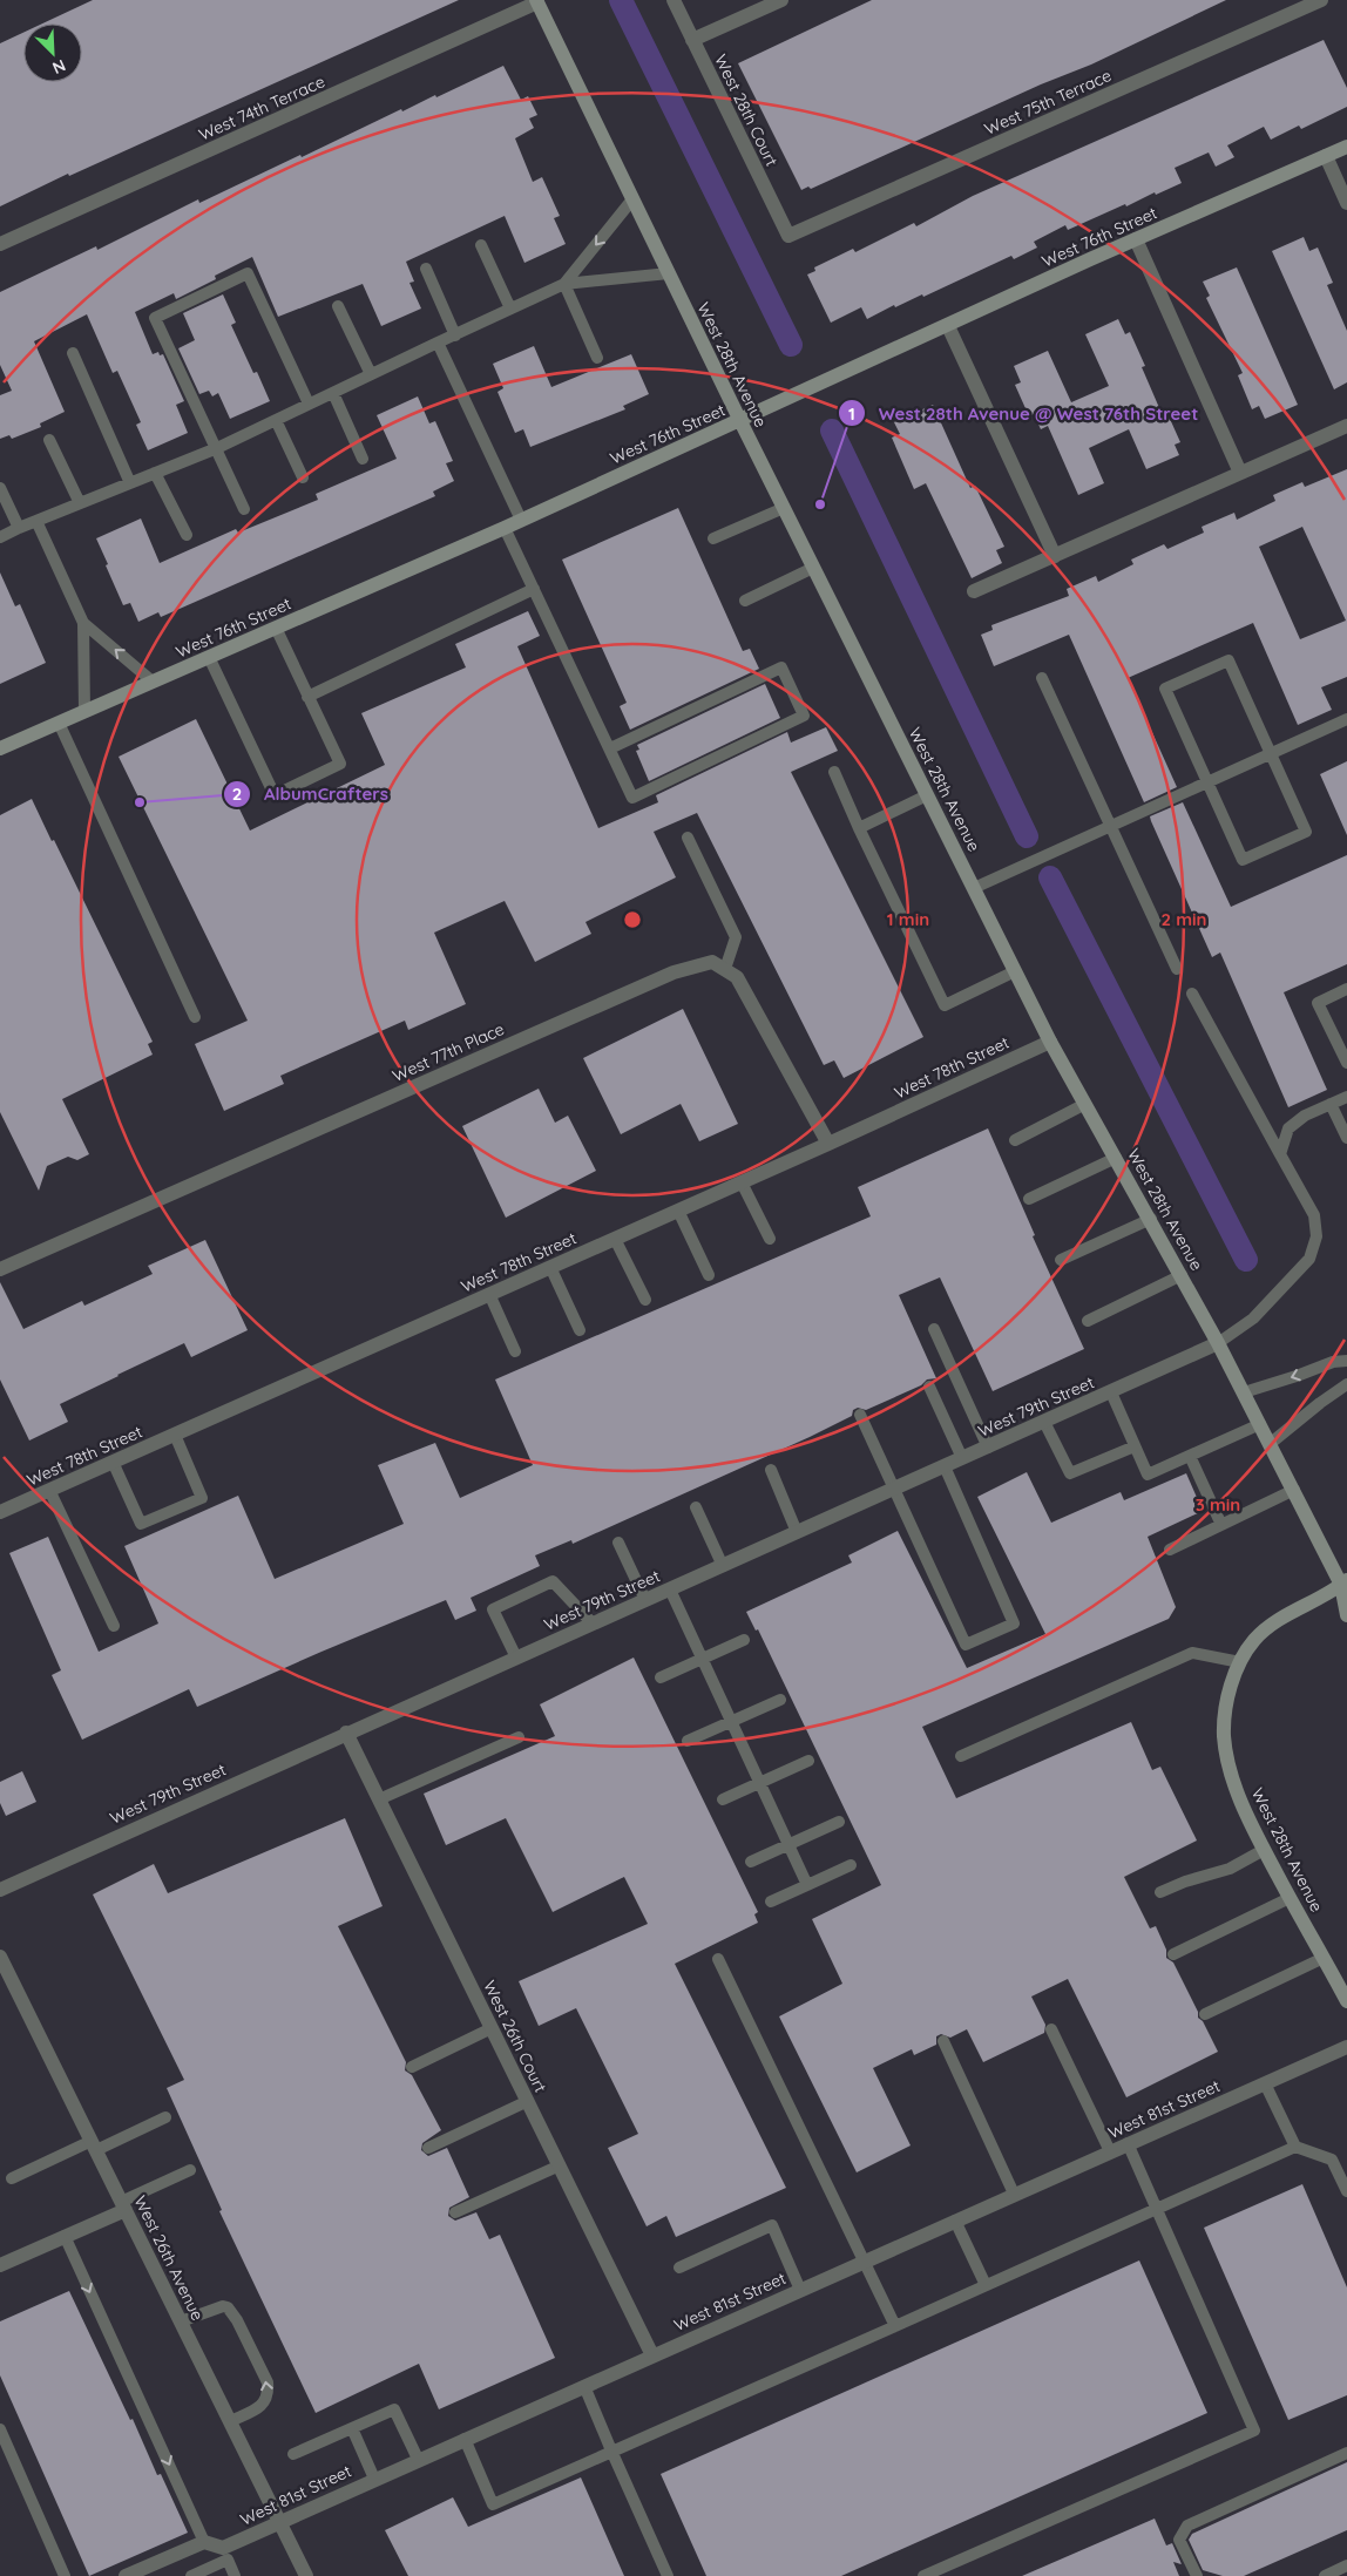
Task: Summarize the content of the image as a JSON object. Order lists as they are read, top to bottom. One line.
{"streets":{"street":["West 75th Terrace","West 74th Terrace","West 28th Court","West 76th Street","West 28th Avenue","West 77th Place","West 78th Street","West 79th Street","West 26th Court","West 81st Street","West 26th Avenue"]},"crossings":[["West 75th Terrace","West 28th Court"],["West 74th Terrace","West 28th Avenue"],["West 76th Street","West 28th Avenue"],["West 28th Avenue","West 78th Street"],["West 28th Avenue","West 79th Street"],["West 79th Street","West 26th Court"],["West 26th Court","West 81st Street"],["West 81st Street","West 26th Avenue"]],"places":["West 28th Avenue @ West 76th Street","AlbumCrafters"],"north":"bottom right","rings":["1 min","2 min","3 min"]}
